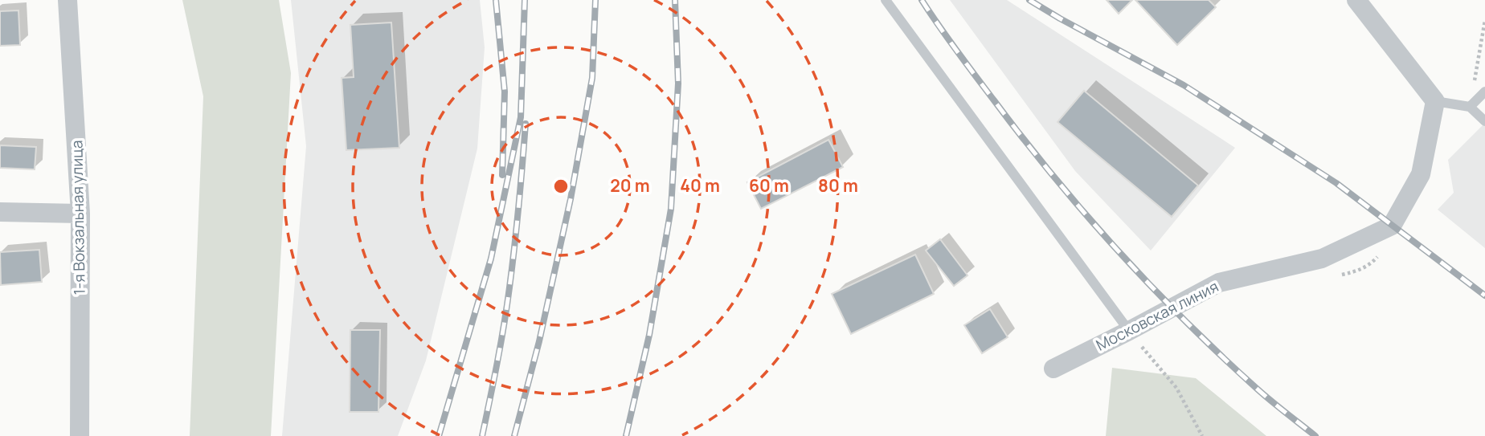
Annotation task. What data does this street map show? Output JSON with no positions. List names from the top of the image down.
{
  "streets": {
    "street": ["1-я Вокзальная улица", "Московская линия"]
  },
  "rings": [
    "20 m",
    "40 m",
    "60 m",
    "80 m"
  ]
}
